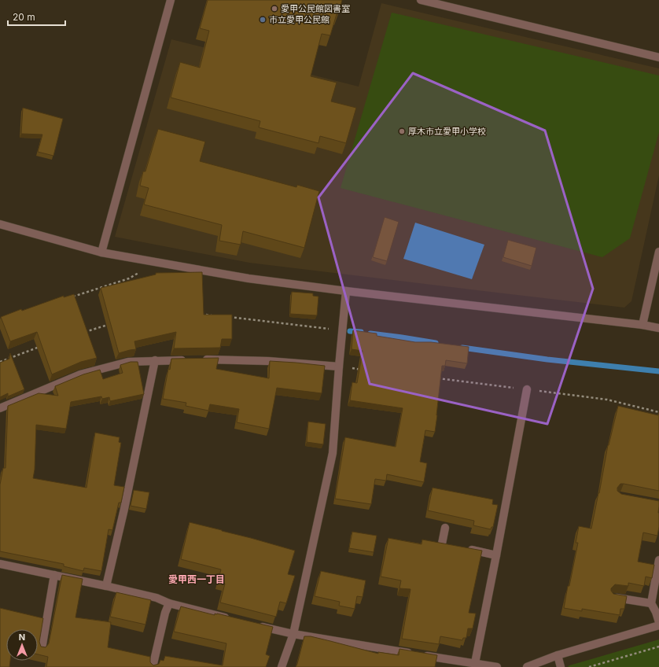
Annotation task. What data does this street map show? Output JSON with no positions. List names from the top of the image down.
{
  "districts": ["愛甲西一丁目"],
  "places": ["愛甲公民館図書室", "市立愛甲公民館", "厚木市立愛甲小学校"],
  "scale_bar": "20 m",
  "north": "top"
}
